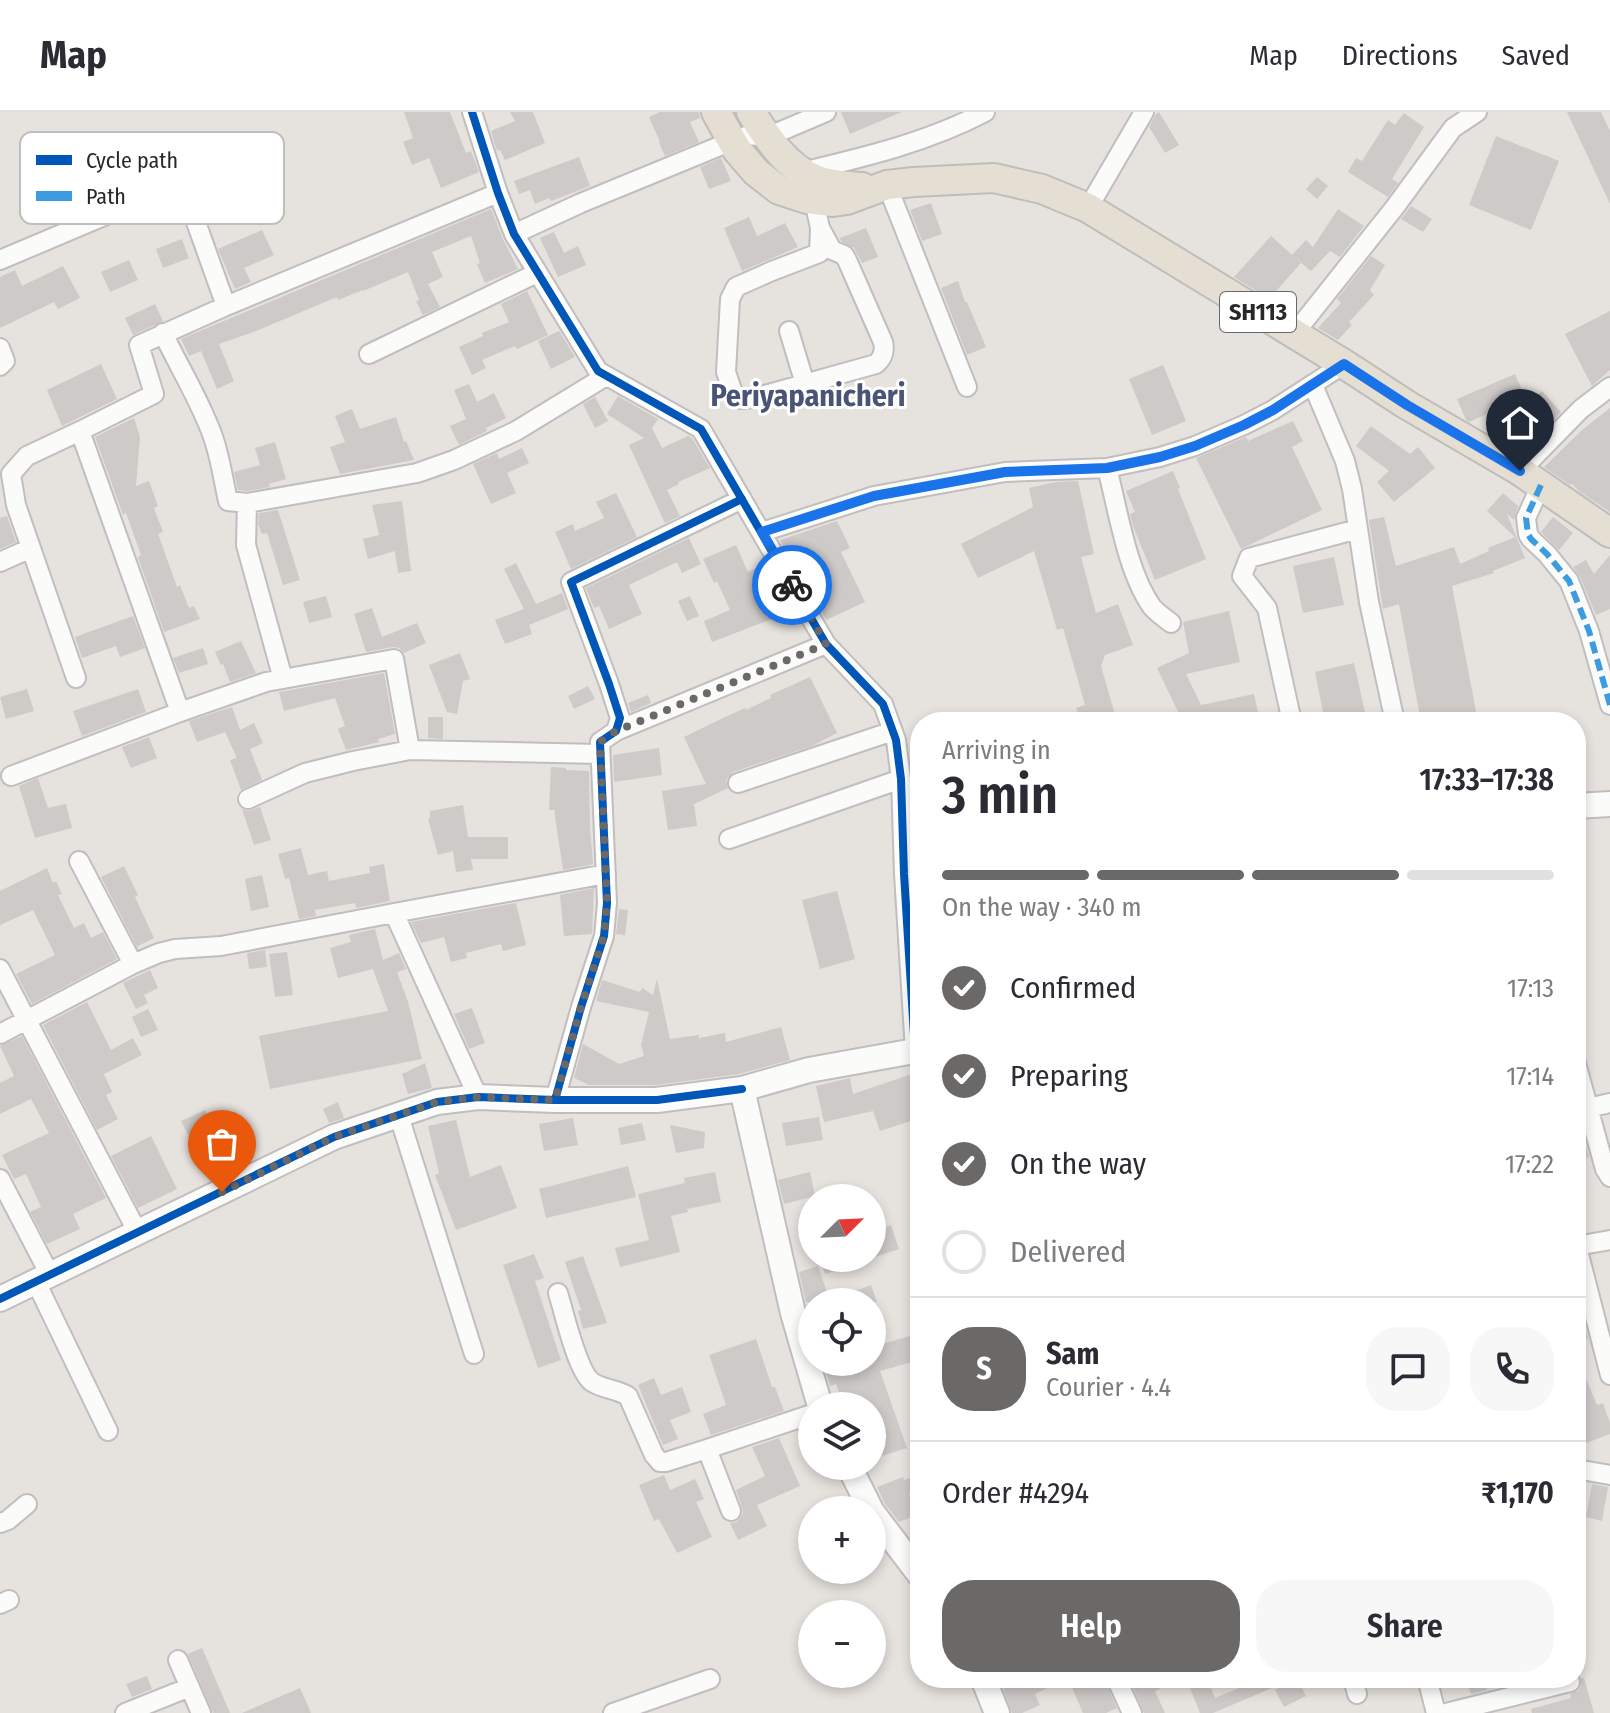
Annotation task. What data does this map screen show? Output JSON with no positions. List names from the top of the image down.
{
  "streets": {
    "main road": ["SH113"]
  },
  "districts": ["Periyapanicheri"],
  "legend": ["Cycle path", "Path"],
  "north": "top right",
  "page": {
    "header": "Map",
    "nav": ["Map", "Directions", "Saved"],
    "heading": ["3 min", "Arriving in", "17:33–17:38"],
    "panel": [
      "Sam",
      "Courier · 4.4",
      "Order #4294",
      "₹1,170"
    ],
    "bar": "On the way · 340 m",
    "list": [
      ["Confirmed", "17:13"],
      ["Preparing", "17:14"],
      ["On the way", "17:22"],
      "Delivered"
    ],
    "map_buttons": ["+", "−"],
    "round": "S",
    "buttons": ["Help", "Share"]
  }
}
